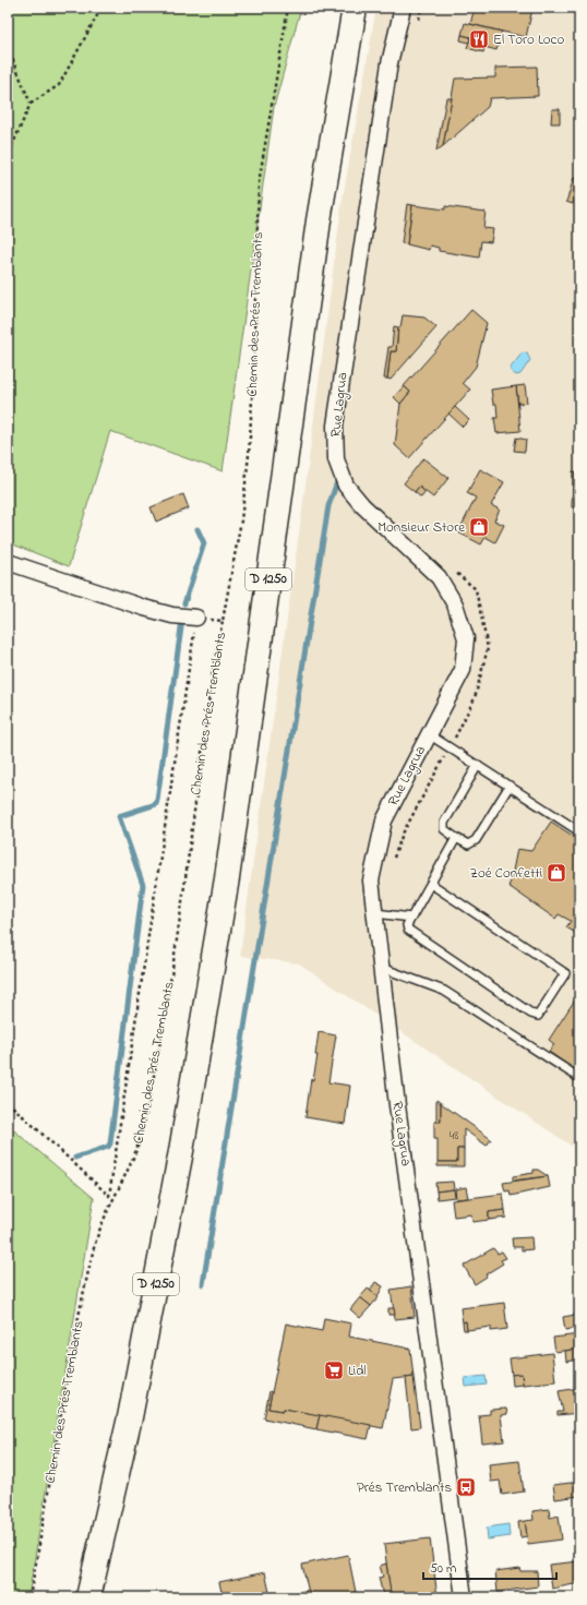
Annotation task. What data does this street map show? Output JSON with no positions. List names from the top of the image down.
{
  "streets": {
    "main road": ["D 1250"],
    "street": ["Rue Lagrua"],
    "path": ["Chemin des Prés Tremblants"]
  },
  "places": {
    "restaurant": ["El Toro Loco"],
    "shop": ["Monsieur Store", "Zoé Confetti"],
    "supermarket": ["Lidl"],
    "bus stop": ["Prés Tremblants"]
  },
  "house_numbers": ["48"],
  "scale_bar": "50 m"
}
